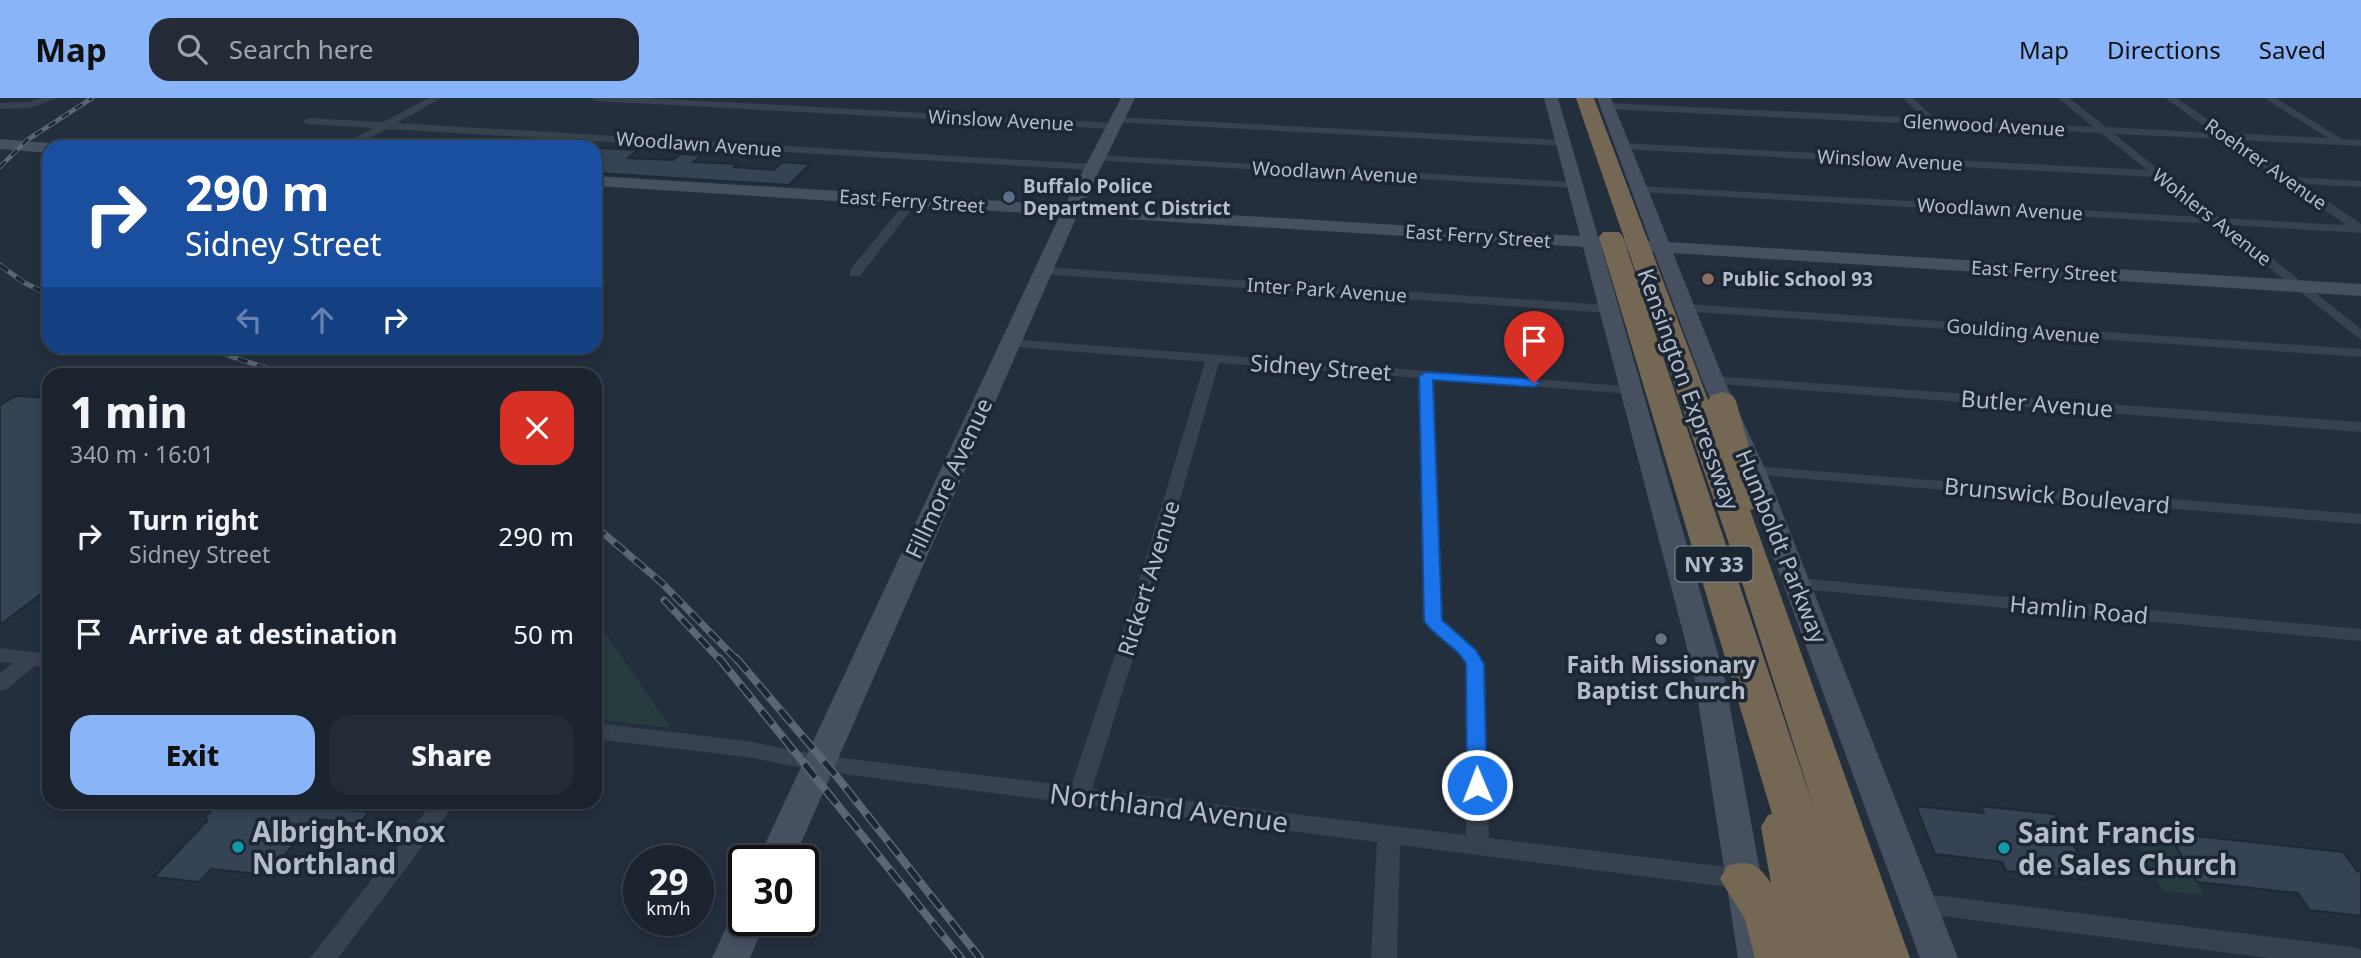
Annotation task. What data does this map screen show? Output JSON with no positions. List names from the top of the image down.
{
  "streets": {
    "highway": ["Kensington Expressway", "NY 33"],
    "street": [
      "Winslow Avenue",
      "Glenwood Avenue",
      "Woodlawn Avenue",
      "Roehrer Avenue",
      "East Ferry Street",
      "Wohlers Avenue",
      "Inter Park Avenue",
      "Goulding Avenue",
      "Sidney Street",
      "Butler Avenue",
      "Fillmore Avenue",
      "Brunswick Boulevard",
      "Humboldt Parkway",
      "Rickert Avenue",
      "Hamlin Road",
      "Northland Avenue"
    ]
  },
  "crossings": [
    ["Winslow Avenue", "Wohlers Avenue"],
    ["Winslow Avenue", "Fillmore Avenue"],
    ["Winslow Avenue", "Humboldt Parkway"],
    ["Glenwood Avenue", "Roehrer Avenue"],
    ["Glenwood Avenue", "Wohlers Avenue"],
    ["Glenwood Avenue", "Kensington Expressway"],
    ["Glenwood Avenue", "Humboldt Parkway"],
    ["Woodlawn Avenue", "Roehrer Avenue"],
    ["Woodlawn Avenue", "Wohlers Avenue"],
    ["Woodlawn Avenue", "Fillmore Avenue"],
    ["Woodlawn Avenue", "Humboldt Parkway"],
    ["East Ferry Street", "Wohlers Avenue"],
    ["East Ferry Street", "Fillmore Avenue"],
    ["East Ferry Street", "Humboldt Parkway"],
    ["Inter Park Avenue", "Fillmore Avenue"],
    ["Goulding Avenue", "Humboldt Parkway"],
    ["Sidney Street", "Fillmore Avenue"],
    ["Sidney Street", "Rickert Avenue"],
    ["Kensington Expressway", "Humboldt Parkway"],
    ["Butler Avenue", "Humboldt Parkway"],
    ["Fillmore Avenue", "Northland Avenue"],
    ["Brunswick Boulevard", "Humboldt Parkway"],
    ["Humboldt Parkway", "Hamlin Road"],
    ["Rickert Avenue", "Northland Avenue"]
  ],
  "places": [
    "Buffalo Police Department C District",
    "Public School 93",
    "Faith Missionary Baptist Church",
    "Albright-Knox Northland",
    "Saint Francis de Sales Church"
  ],
  "page": {
    "header": "Map",
    "search": "Search here",
    "nav": ["Map", "Directions", "Saved"],
    "turn": ["290 m", "Sidney Street"],
    "heading": ["1 min", "340 m · 16:01"],
    "list": [
      {
        "name": "Turn right",
        "note": "Sidney Street",
        "value": "290 m"
      },
      {
        "name": "Arrive at destination",
        "value": "50 m"
      }
    ],
    "buttons": ["Exit", "Share"],
    "speed": "29 km/h",
    "limit": "30"
  }
}
